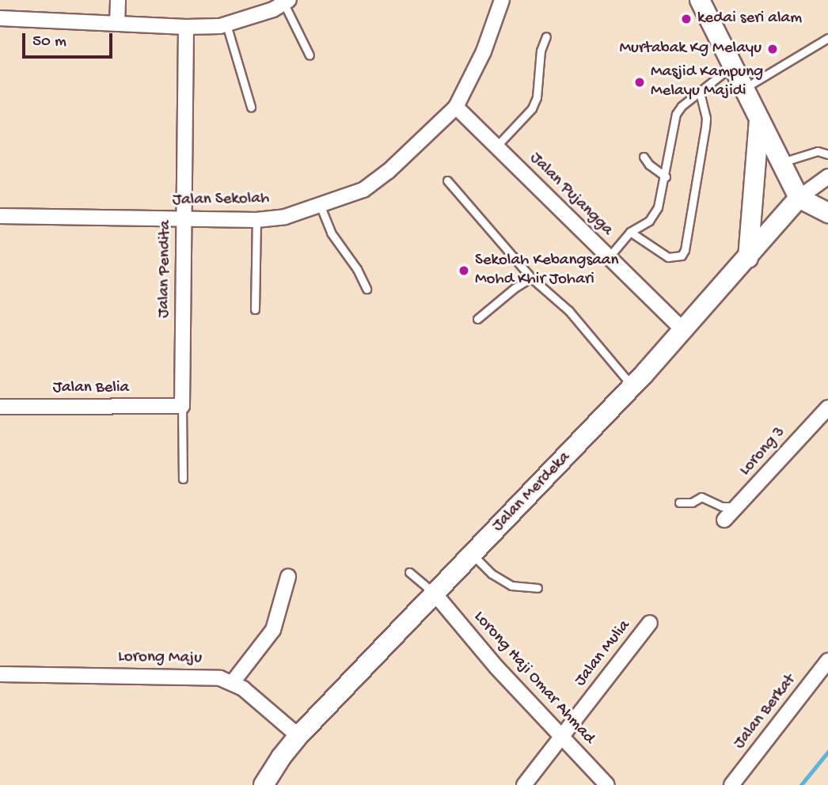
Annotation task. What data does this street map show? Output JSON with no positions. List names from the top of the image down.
{
  "streets": {
    "street": [
      "Jalan Pujangga",
      "Jalan Sekolah",
      "Jalan Pendita",
      "Jalan Belia",
      "Lorong 3",
      "Jalan Merdeka",
      "Jalan Mulia",
      "Lorong Maju",
      "Lorong Haji Omar Ahmad",
      "Jalan Berkat"
    ]
  },
  "crossings": [
    ["Jalan Pujangga", "Jalan Sekolah"],
    ["Jalan Pujangga", "Jalan Merdeka"],
    ["Jalan Sekolah", "Jalan Pendita"],
    ["Jalan Pendita", "Jalan Belia"],
    ["Jalan Merdeka", "Lorong Maju"],
    ["Jalan Merdeka", "Lorong Haji Omar Ahmad"],
    ["Jalan Mulia", "Lorong Haji Omar Ahmad"]
  ],
  "places": [
    "kedai seri alam",
    "Murtabak Kg Melayu",
    "Masjid Kampung Melayu Majidi",
    "Sekolah Kebangsaan Mohd Khir Johari"
  ],
  "scale_bar": "50 m"
}
